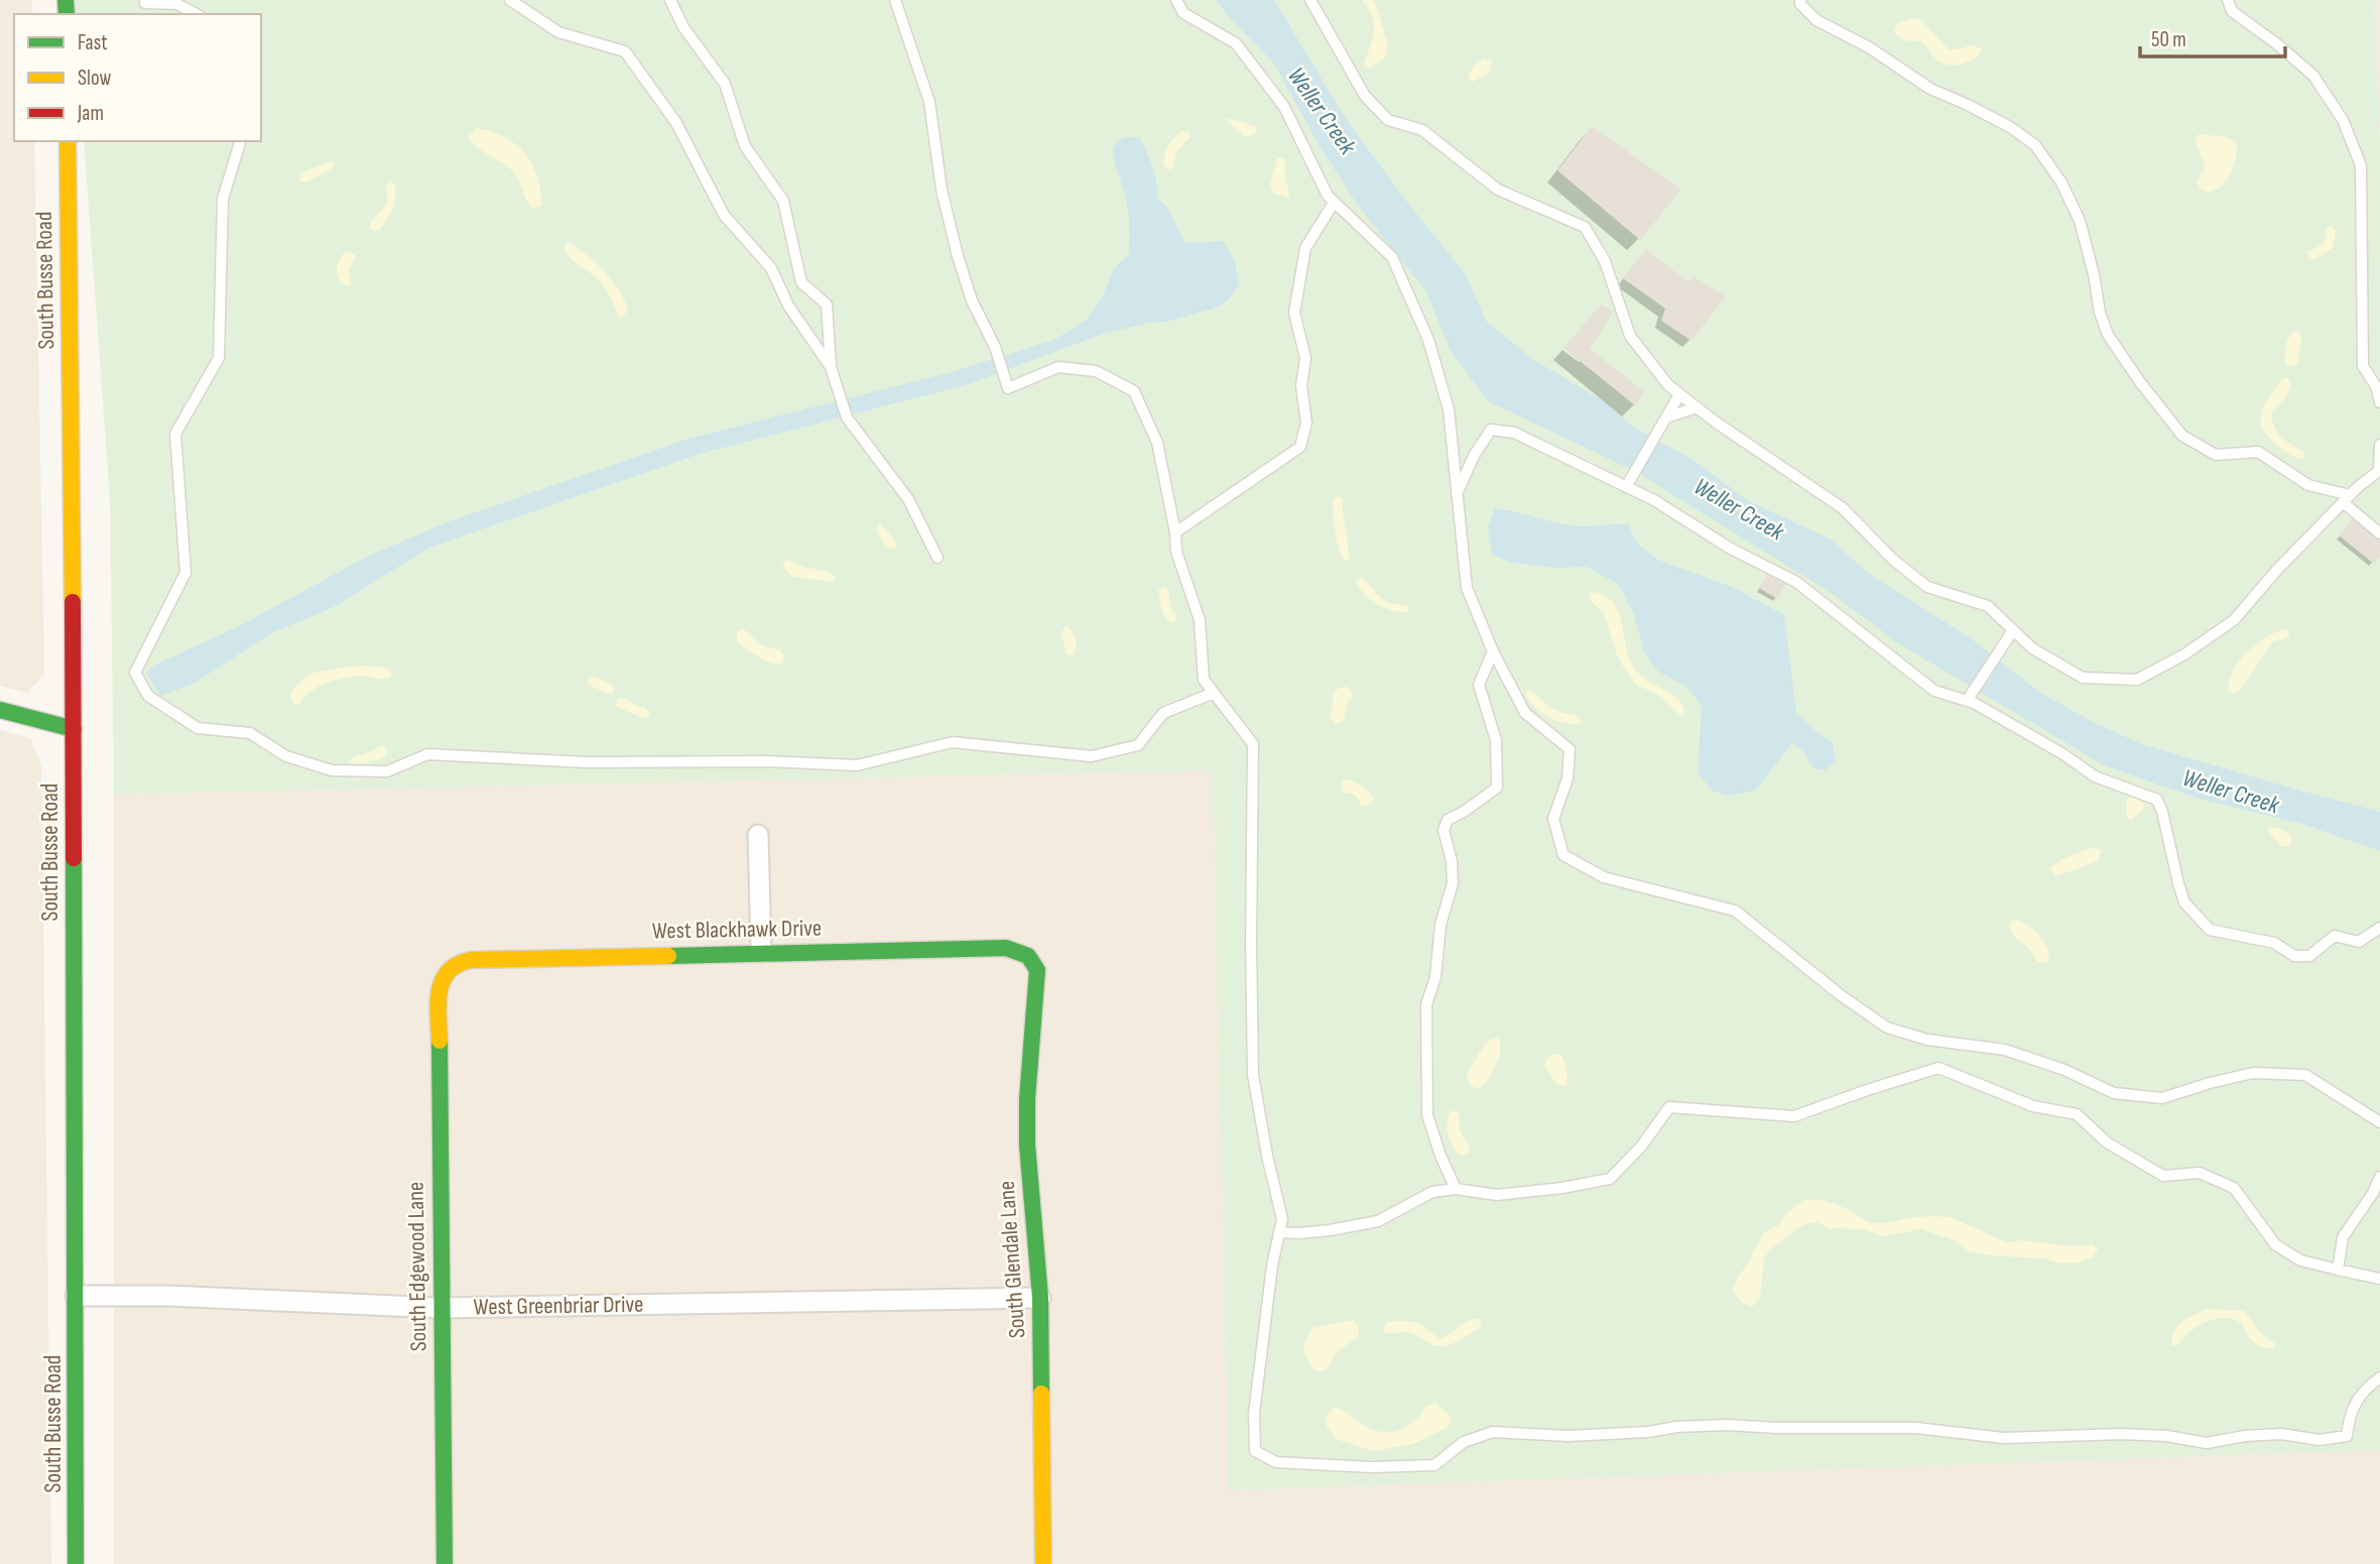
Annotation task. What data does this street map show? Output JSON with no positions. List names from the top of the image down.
{
  "streets": {
    "street": [
      "South Busse Road",
      "West Blackhawk Drive",
      "South Glendale Lane",
      "South Edgewood Lane",
      "West Greenbriar Drive"
    ]
  },
  "crossings": [
    ["South Busse Road", "West Greenbriar Drive"],
    ["West Blackhawk Drive", "South Glendale Lane"],
    ["West Blackhawk Drive", "South Edgewood Lane"],
    ["South Glendale Lane", "West Greenbriar Drive"],
    ["South Edgewood Lane", "West Greenbriar Drive"]
  ],
  "water": ["Weller Creek"],
  "legend": ["Fast", "Slow", "Jam"],
  "scale_bar": "50 m"
}
